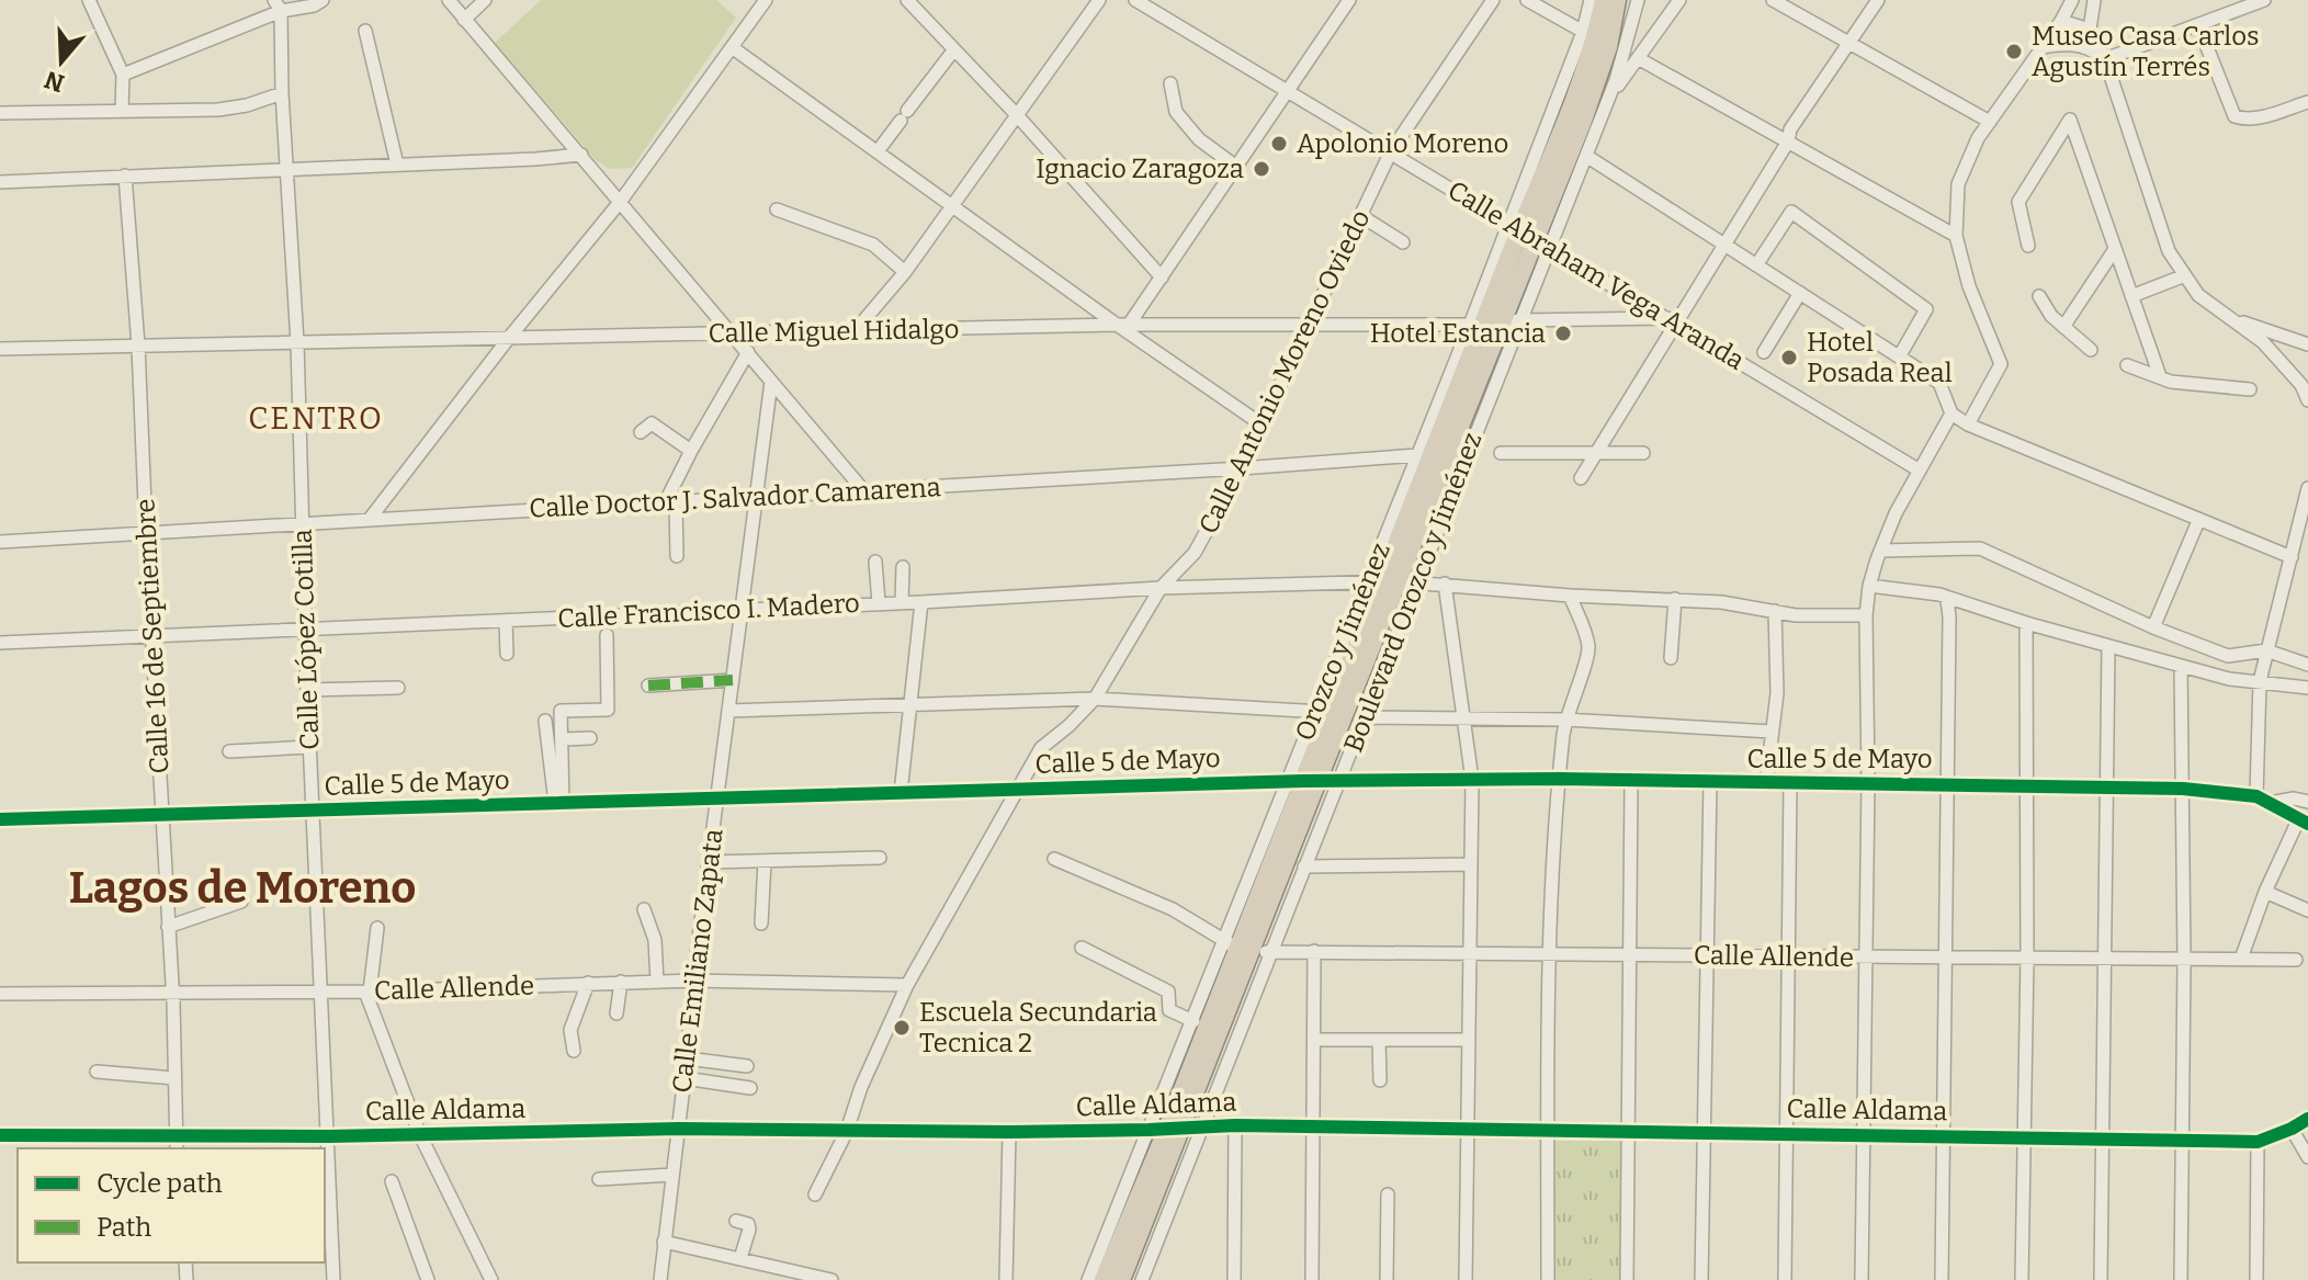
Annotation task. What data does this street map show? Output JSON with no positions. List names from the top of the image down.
{
  "streets": {
    "highway": ["Orozco y Jiménez"],
    "street": [
      "Calle Abraham Vega Aranda",
      "Calle Miguel Hidalgo",
      "Calle Antonio Moreno Oviedo",
      "Calle Doctor J. Salvador Camarena",
      "Boulevard Orozco y Jiménez",
      "Calle Francisco I. Madero",
      "Calle 16 de Septiembre",
      "Calle López Cotilla",
      "Calle 5 de Mayo",
      "Calle Allende",
      "Calle Emiliano Zapata",
      "Calle Aldama"
    ]
  },
  "crossings": [
    ["Calle Abraham Vega Aranda", "Calle Miguel Hidalgo"],
    ["Calle Abraham Vega Aranda", "Calle Antonio Moreno Oviedo"],
    ["Calle Abraham Vega Aranda", "Orozco y Jiménez"],
    ["Calle Miguel Hidalgo", "Calle Antonio Moreno Oviedo"],
    ["Calle Miguel Hidalgo", "Boulevard Orozco y Jiménez"],
    ["Calle Miguel Hidalgo", "Calle 16 de Septiembre"],
    ["Calle Miguel Hidalgo", "Calle López Cotilla"],
    ["Calle Miguel Hidalgo", "Orozco y Jiménez"],
    ["Calle Antonio Moreno Oviedo", "Calle Doctor J. Salvador Camarena"],
    ["Calle Antonio Moreno Oviedo", "Calle Francisco I. Madero"],
    ["Calle Antonio Moreno Oviedo", "Calle 5 de Mayo"],
    ["Calle Antonio Moreno Oviedo", "Calle Allende"],
    ["Calle Antonio Moreno Oviedo", "Calle Aldama"],
    ["Calle Doctor J. Salvador Camarena", "Boulevard Orozco y Jiménez"],
    ["Calle Doctor J. Salvador Camarena", "Calle 16 de Septiembre"],
    ["Calle Doctor J. Salvador Camarena", "Calle López Cotilla"],
    ["Calle Doctor J. Salvador Camarena", "Orozco y Jiménez"],
    ["Calle Doctor J. Salvador Camarena", "Calle Emiliano Zapata"],
    ["Boulevard Orozco y Jiménez", "Calle Francisco I. Madero"],
    ["Boulevard Orozco y Jiménez", "Orozco y Jiménez"],
    ["Boulevard Orozco y Jiménez", "Calle 5 de Mayo"],
    ["Boulevard Orozco y Jiménez", "Calle Allende"],
    ["Boulevard Orozco y Jiménez", "Calle Aldama"],
    ["Calle Francisco I. Madero", "Calle 16 de Septiembre"],
    ["Calle Francisco I. Madero", "Calle López Cotilla"],
    ["Calle Francisco I. Madero", "Orozco y Jiménez"],
    ["Calle Francisco I. Madero", "Calle Emiliano Zapata"],
    ["Calle 16 de Septiembre", "Calle 5 de Mayo"],
    ["Calle 16 de Septiembre", "Calle Allende"],
    ["Calle 16 de Septiembre", "Calle Aldama"],
    ["Calle López Cotilla", "Calle 5 de Mayo"],
    ["Calle López Cotilla", "Calle Allende"],
    ["Calle López Cotilla", "Calle Aldama"],
    ["Orozco y Jiménez", "Calle 5 de Mayo"],
    ["Orozco y Jiménez", "Calle Allende"],
    ["Orozco y Jiménez", "Calle Aldama"],
    ["Calle 5 de Mayo", "Calle Emiliano Zapata"],
    ["Calle Allende", "Calle Emiliano Zapata"],
    ["Calle Emiliano Zapata", "Calle Aldama"]
  ],
  "districts": ["CENTRO", "Lagos de Moreno"],
  "places": [
    "Museo Casa Carlos Agustín Terrés",
    "Apolonio Moreno",
    "Ignacio Zaragoza",
    "Hotel Estancia",
    "Hotel Posada Real",
    "Escuela Secundaria Tecnica 2"
  ],
  "legend": ["Cycle path", "Path"],
  "north": "bottom"
}
